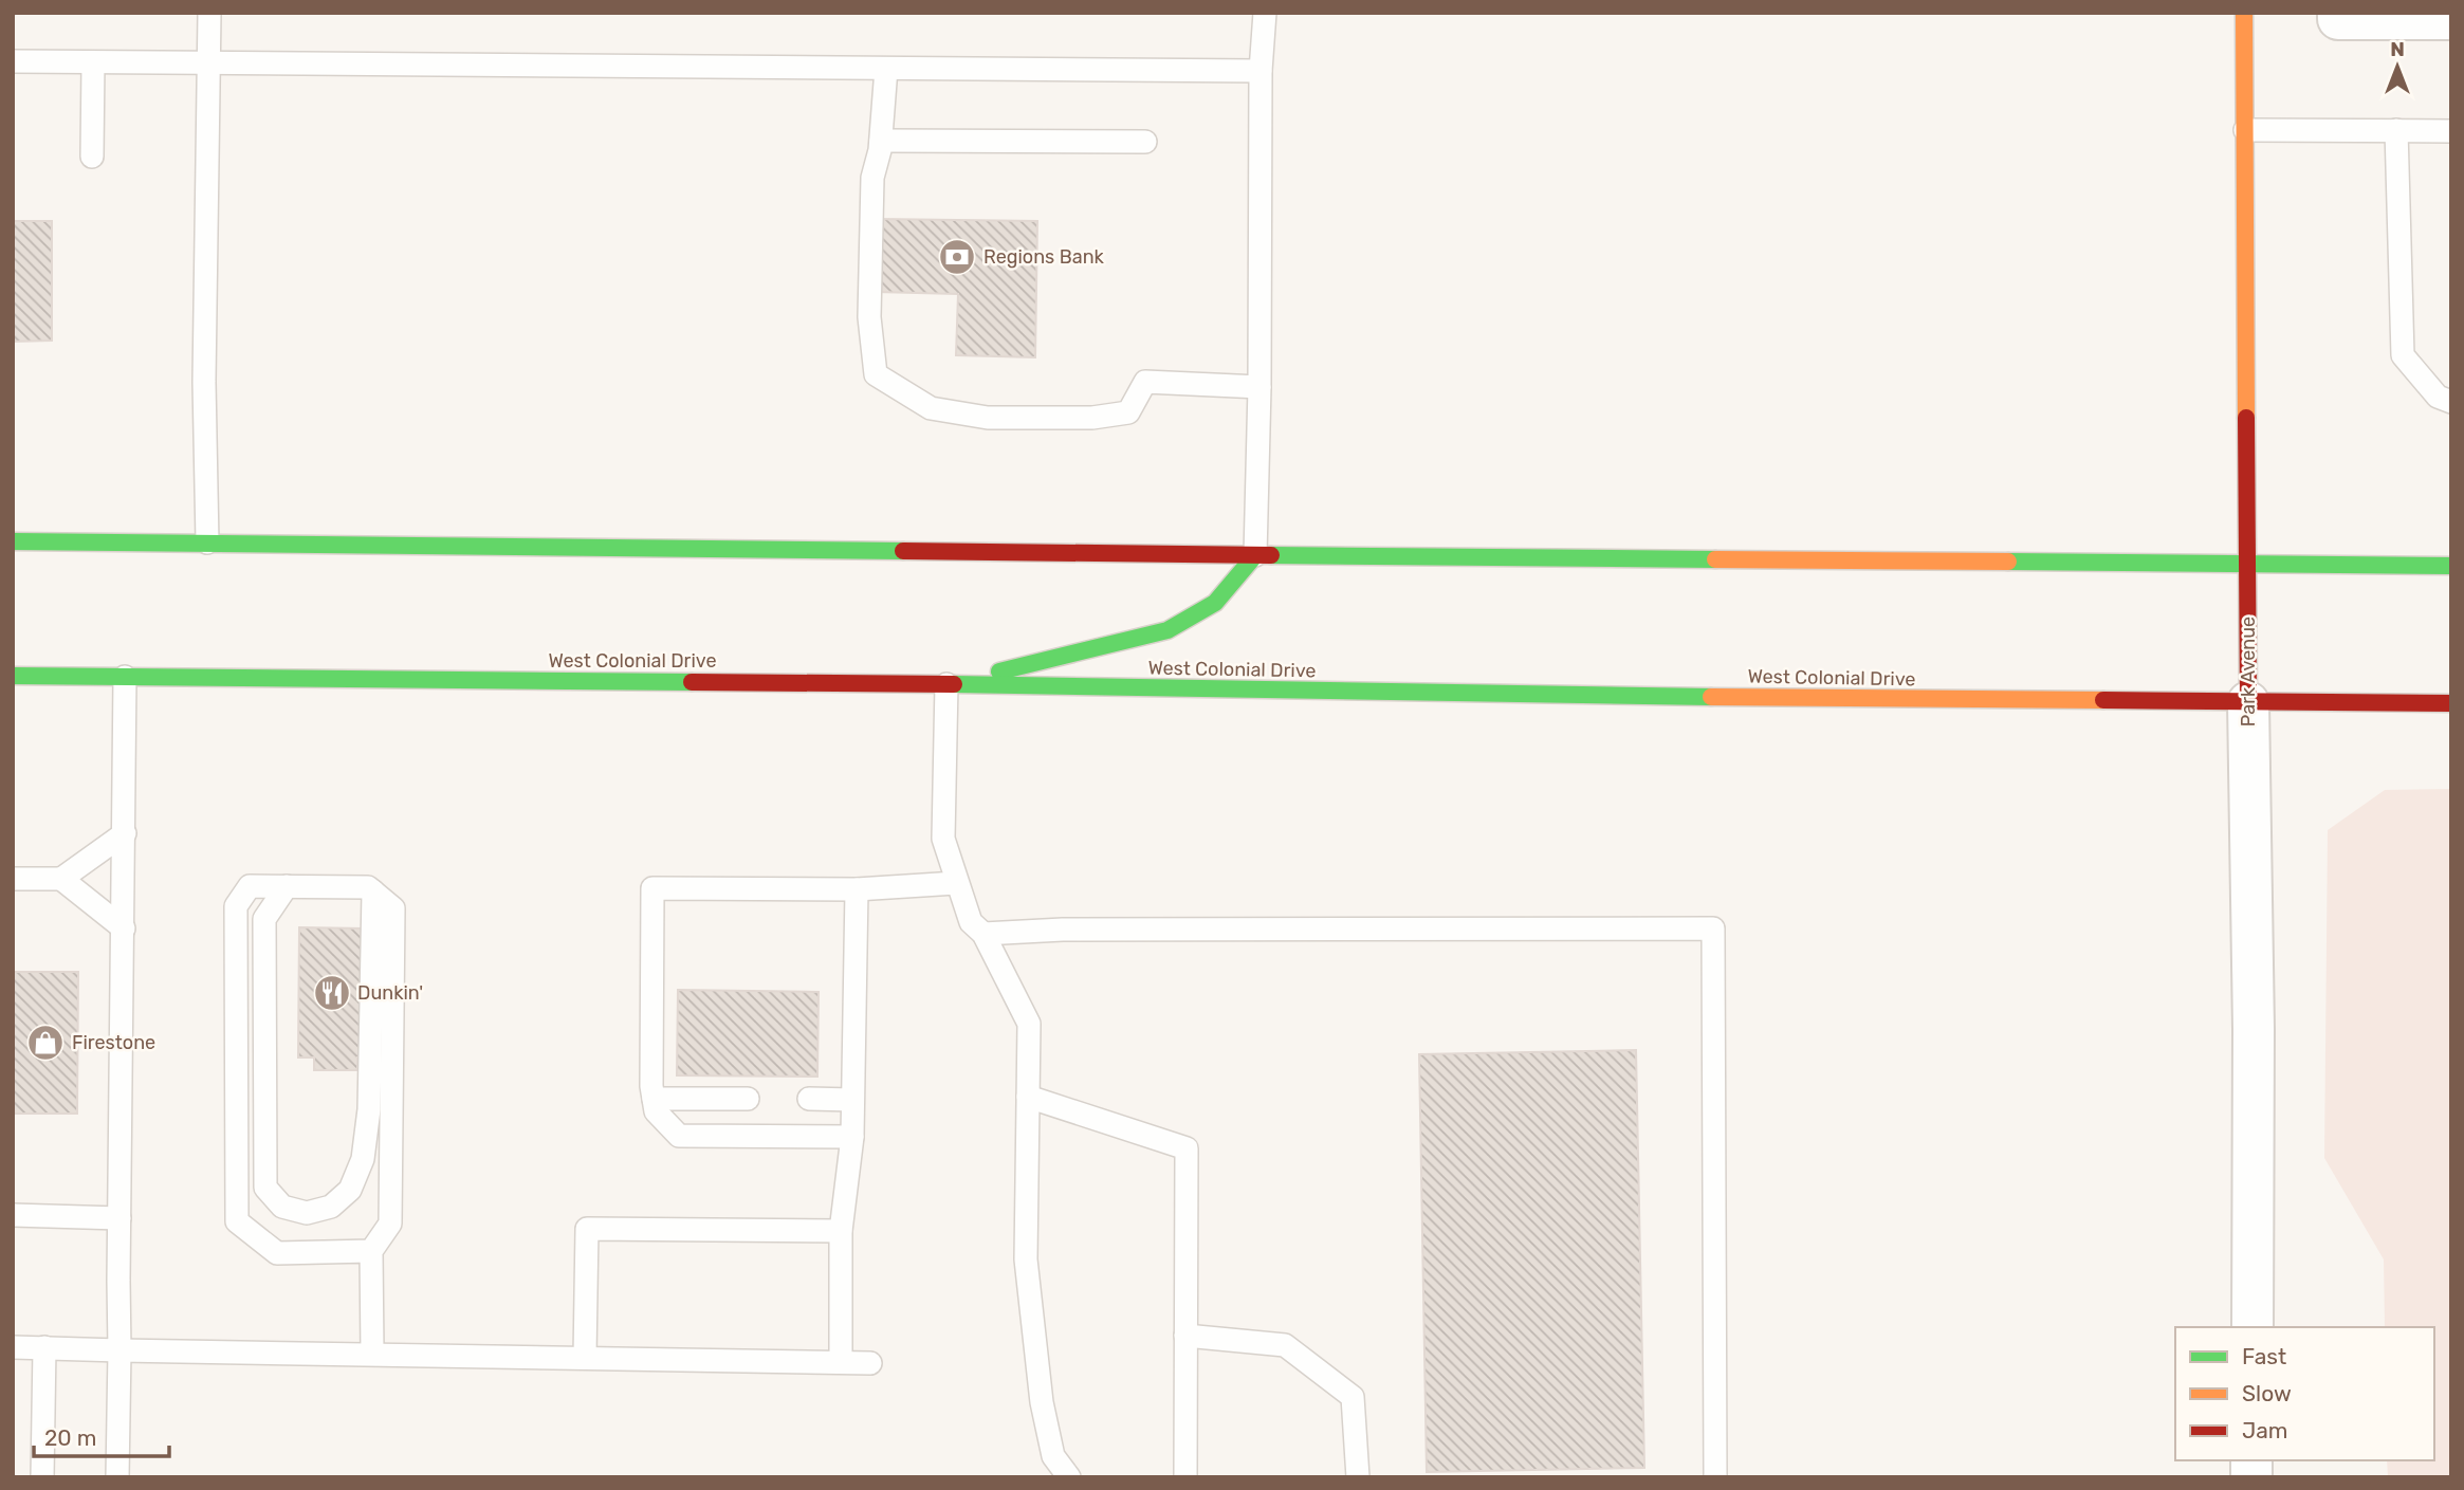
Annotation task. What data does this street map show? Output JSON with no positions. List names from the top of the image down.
{
  "streets": {
    "main road": ["West Colonial Drive", "Park Avenue"]
  },
  "crossings": [
    ["West Colonial Drive", "Park Avenue"]
  ],
  "places": {
    "bank": ["Regions Bank"],
    "restaurant": ["Dunkin'"],
    "shop": ["Firestone"]
  },
  "legend": ["Fast", "Slow", "Jam"],
  "scale_bar": "20 m",
  "north": "top"
}
